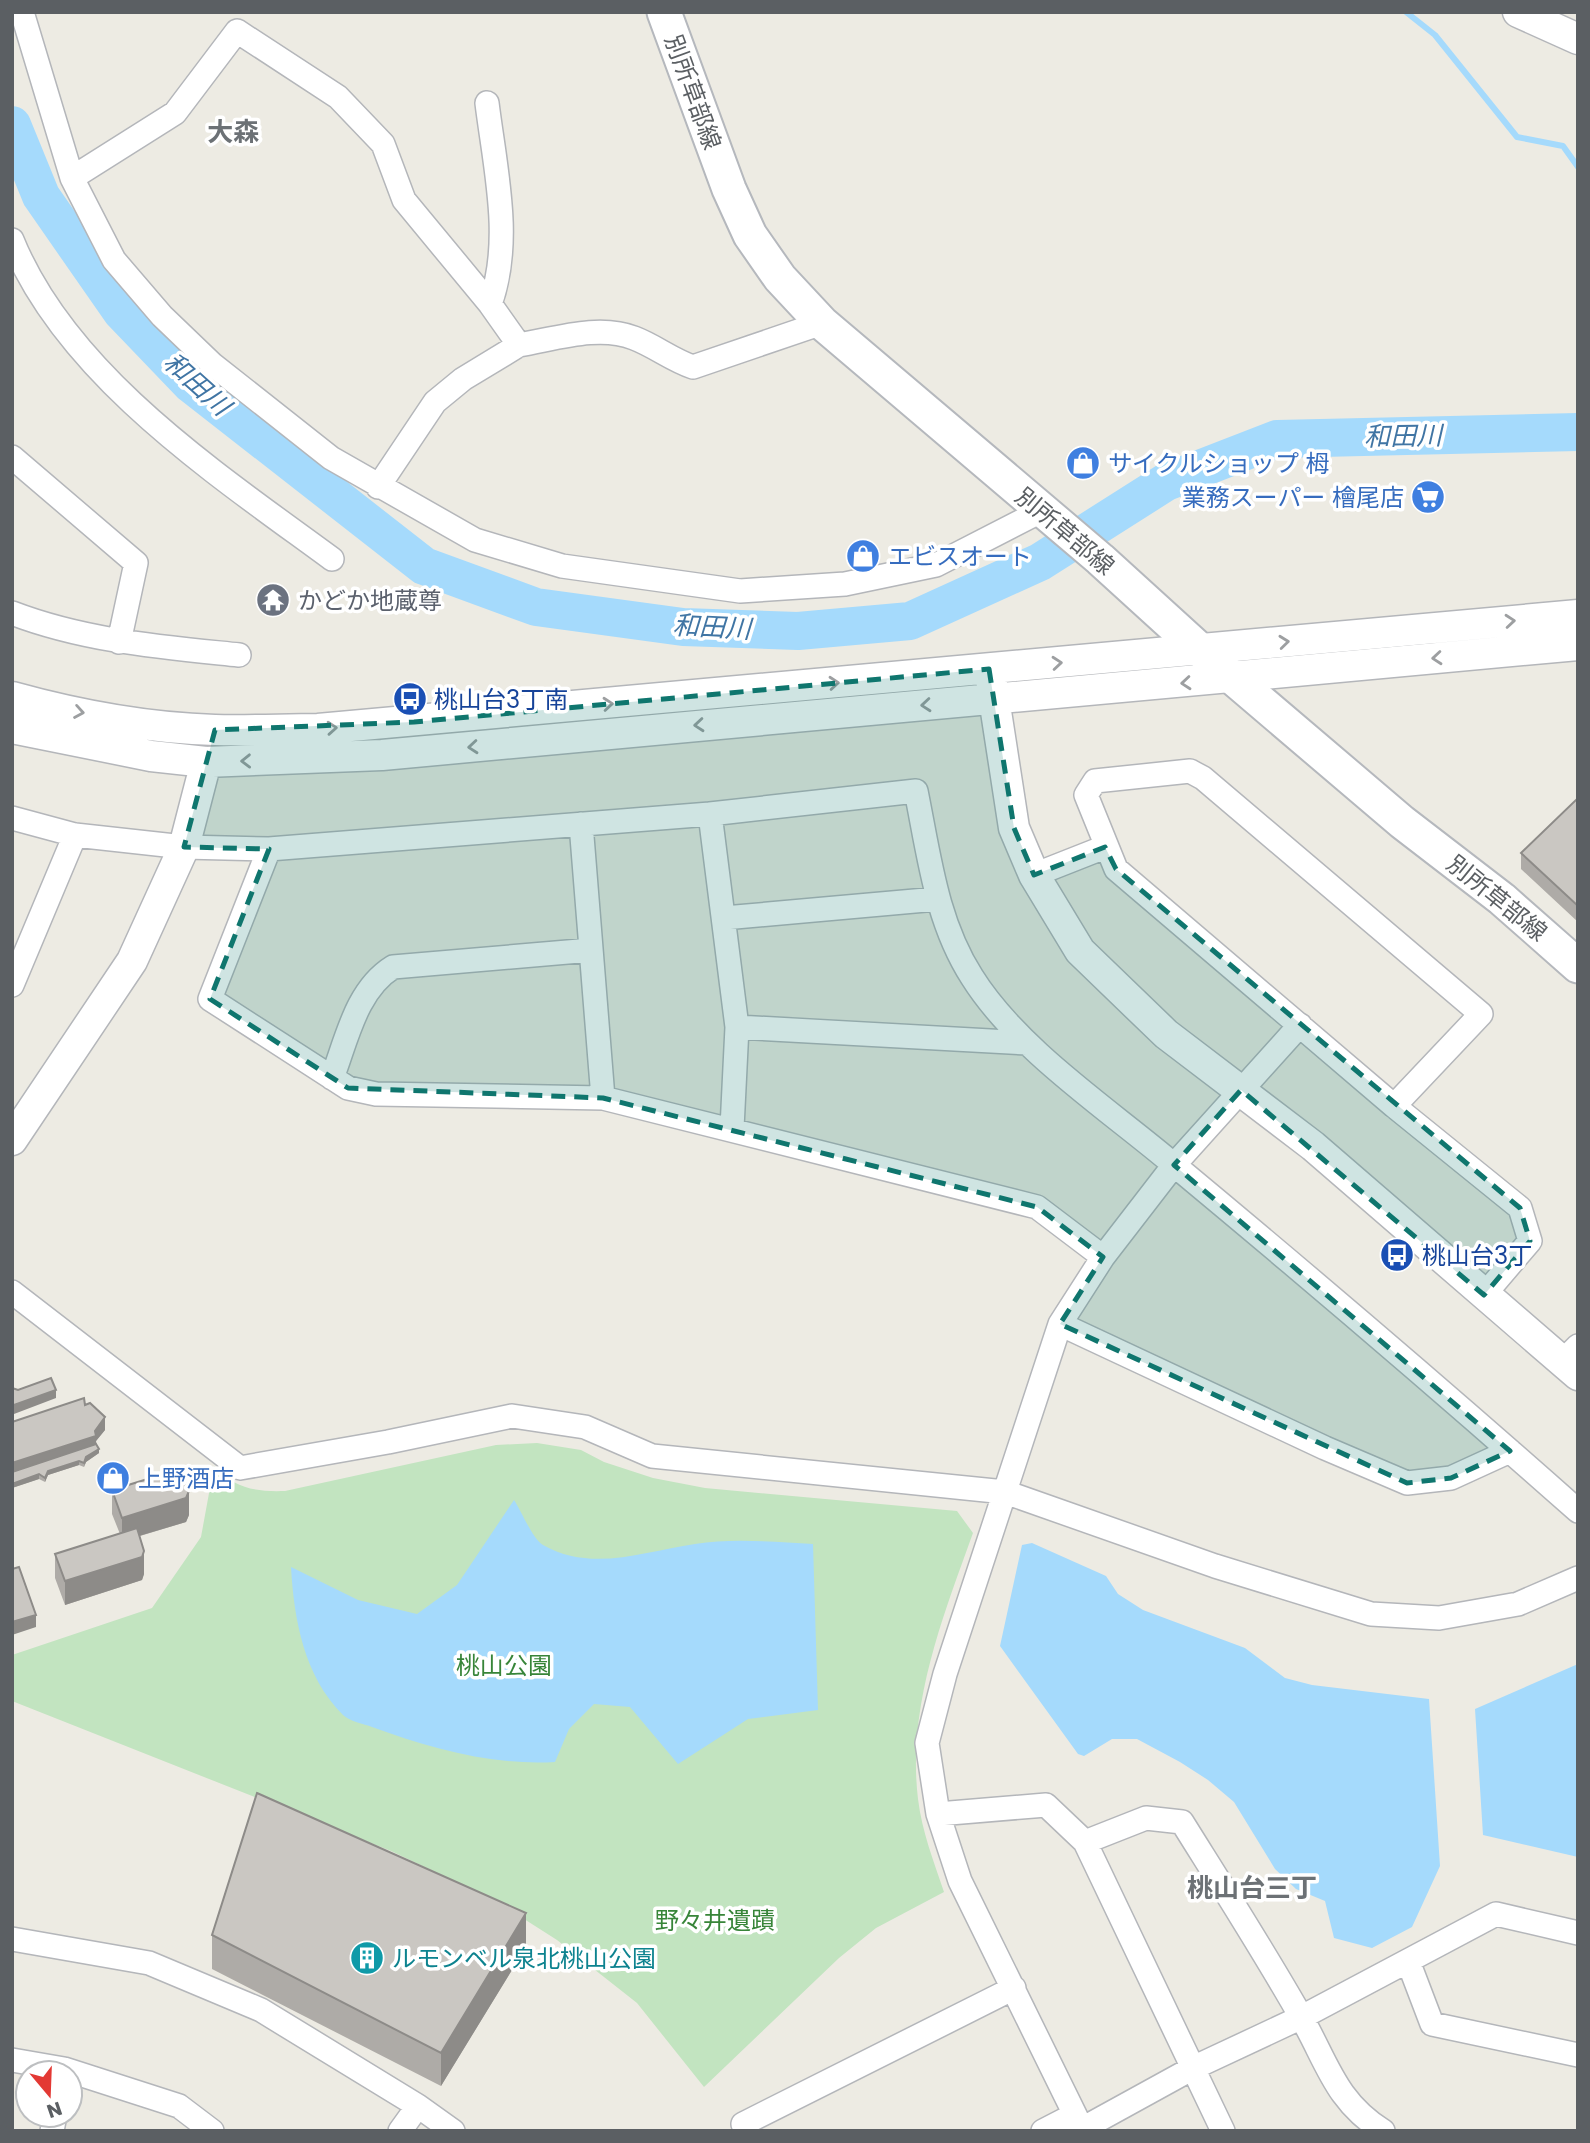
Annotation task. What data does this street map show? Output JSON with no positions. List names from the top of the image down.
{
  "streets": {
    "main road": ["別所草部線"]
  },
  "districts": ["大森", "桃山台三丁"],
  "water": ["和田川"],
  "parks": ["桃山公園", "野々井遺蹟"],
  "places": {
    "shop": ["サイクルショップ 栂", "エビスオート", "上野酒店"],
    "supermarket": ["業務スーパー 檜尾店"],
    "temple": ["かどか地蔵尊"],
    "bus stop": ["桃山台3丁南", "桃山台3丁"],
    "building": ["ルモンベル泉北桃山公園"]
  },
  "north": "bottom"
}
